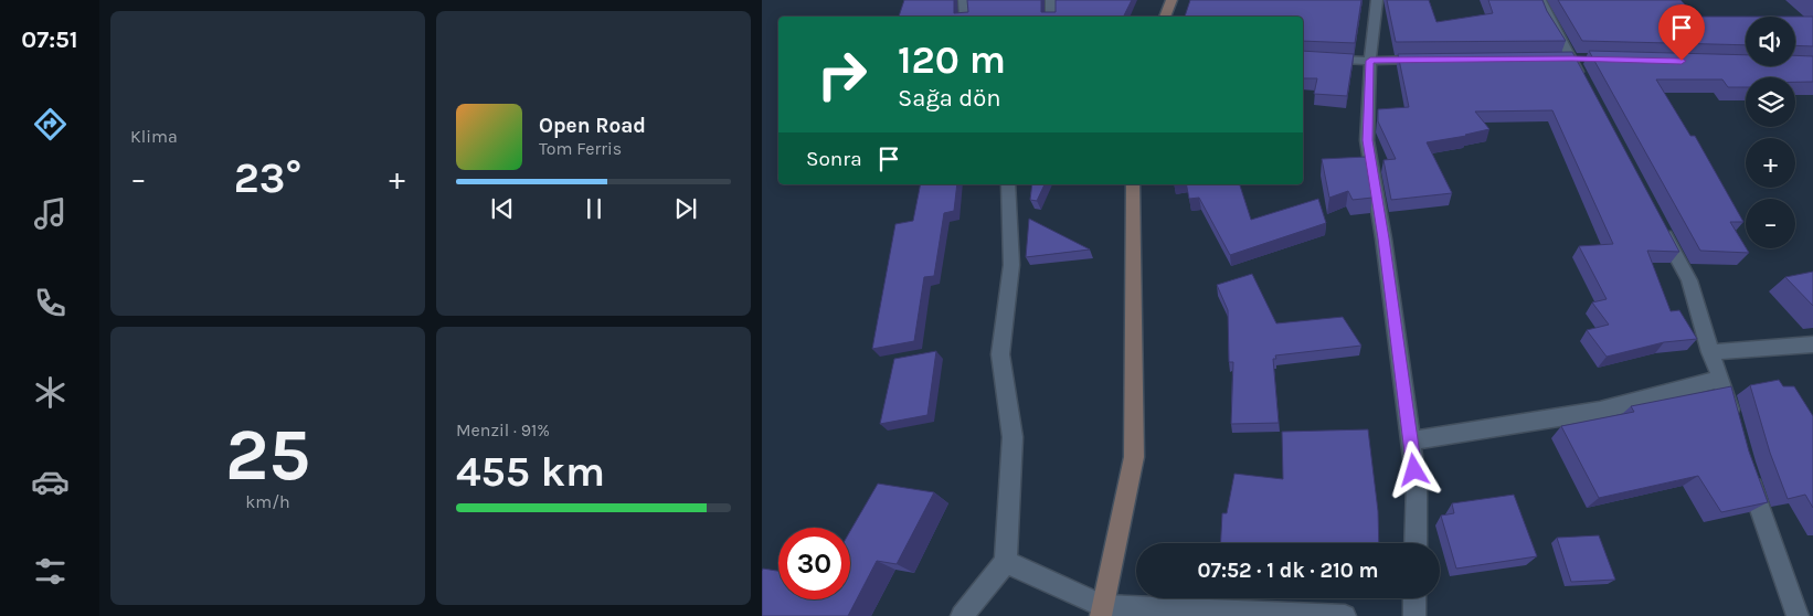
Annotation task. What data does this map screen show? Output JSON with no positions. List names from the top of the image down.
{
  "page": {
    "tabs": "07:51",
    "tile": [
      "Klima",
      ["25", "km/h"],
      ["Menzil · 91%", "455 km"]
    ],
    "map_buttons": ["+", "−"],
    "turn": ["120 m", "Sağa dön"],
    "song": ["Open Road", "Tom Ferris"],
    "then": "Sonra",
    "heat": ["−", "23°", "+"],
    "limit": "30",
    "trip": "07:52 · 1 dk · 210 m"
  }
}
